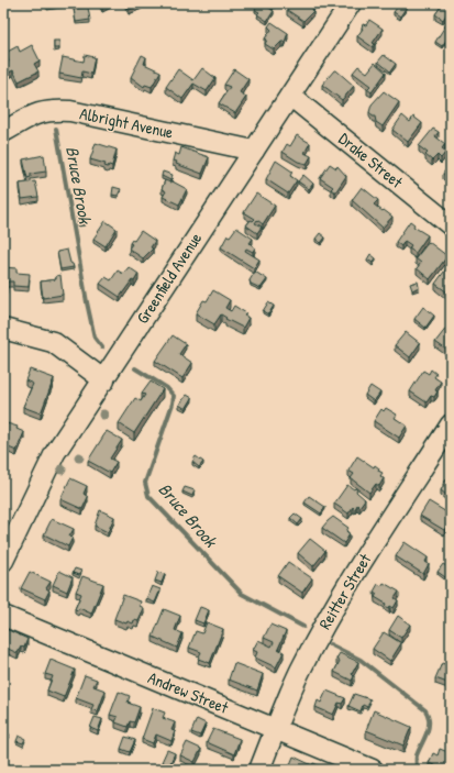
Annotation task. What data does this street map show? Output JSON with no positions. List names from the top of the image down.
{
  "streets": {
    "street": [
      "Albright Avenue",
      "Drake Street",
      "Greenfield Avenue",
      "Reitter Street",
      "Andrew Street"
    ]
  },
  "crossings": [
    ["Albright Avenue", "Greenfield Avenue"],
    ["Drake Street", "Greenfield Avenue"],
    ["Reitter Street", "Andrew Street"]
  ],
  "water": ["Bruce Brook"]
}
